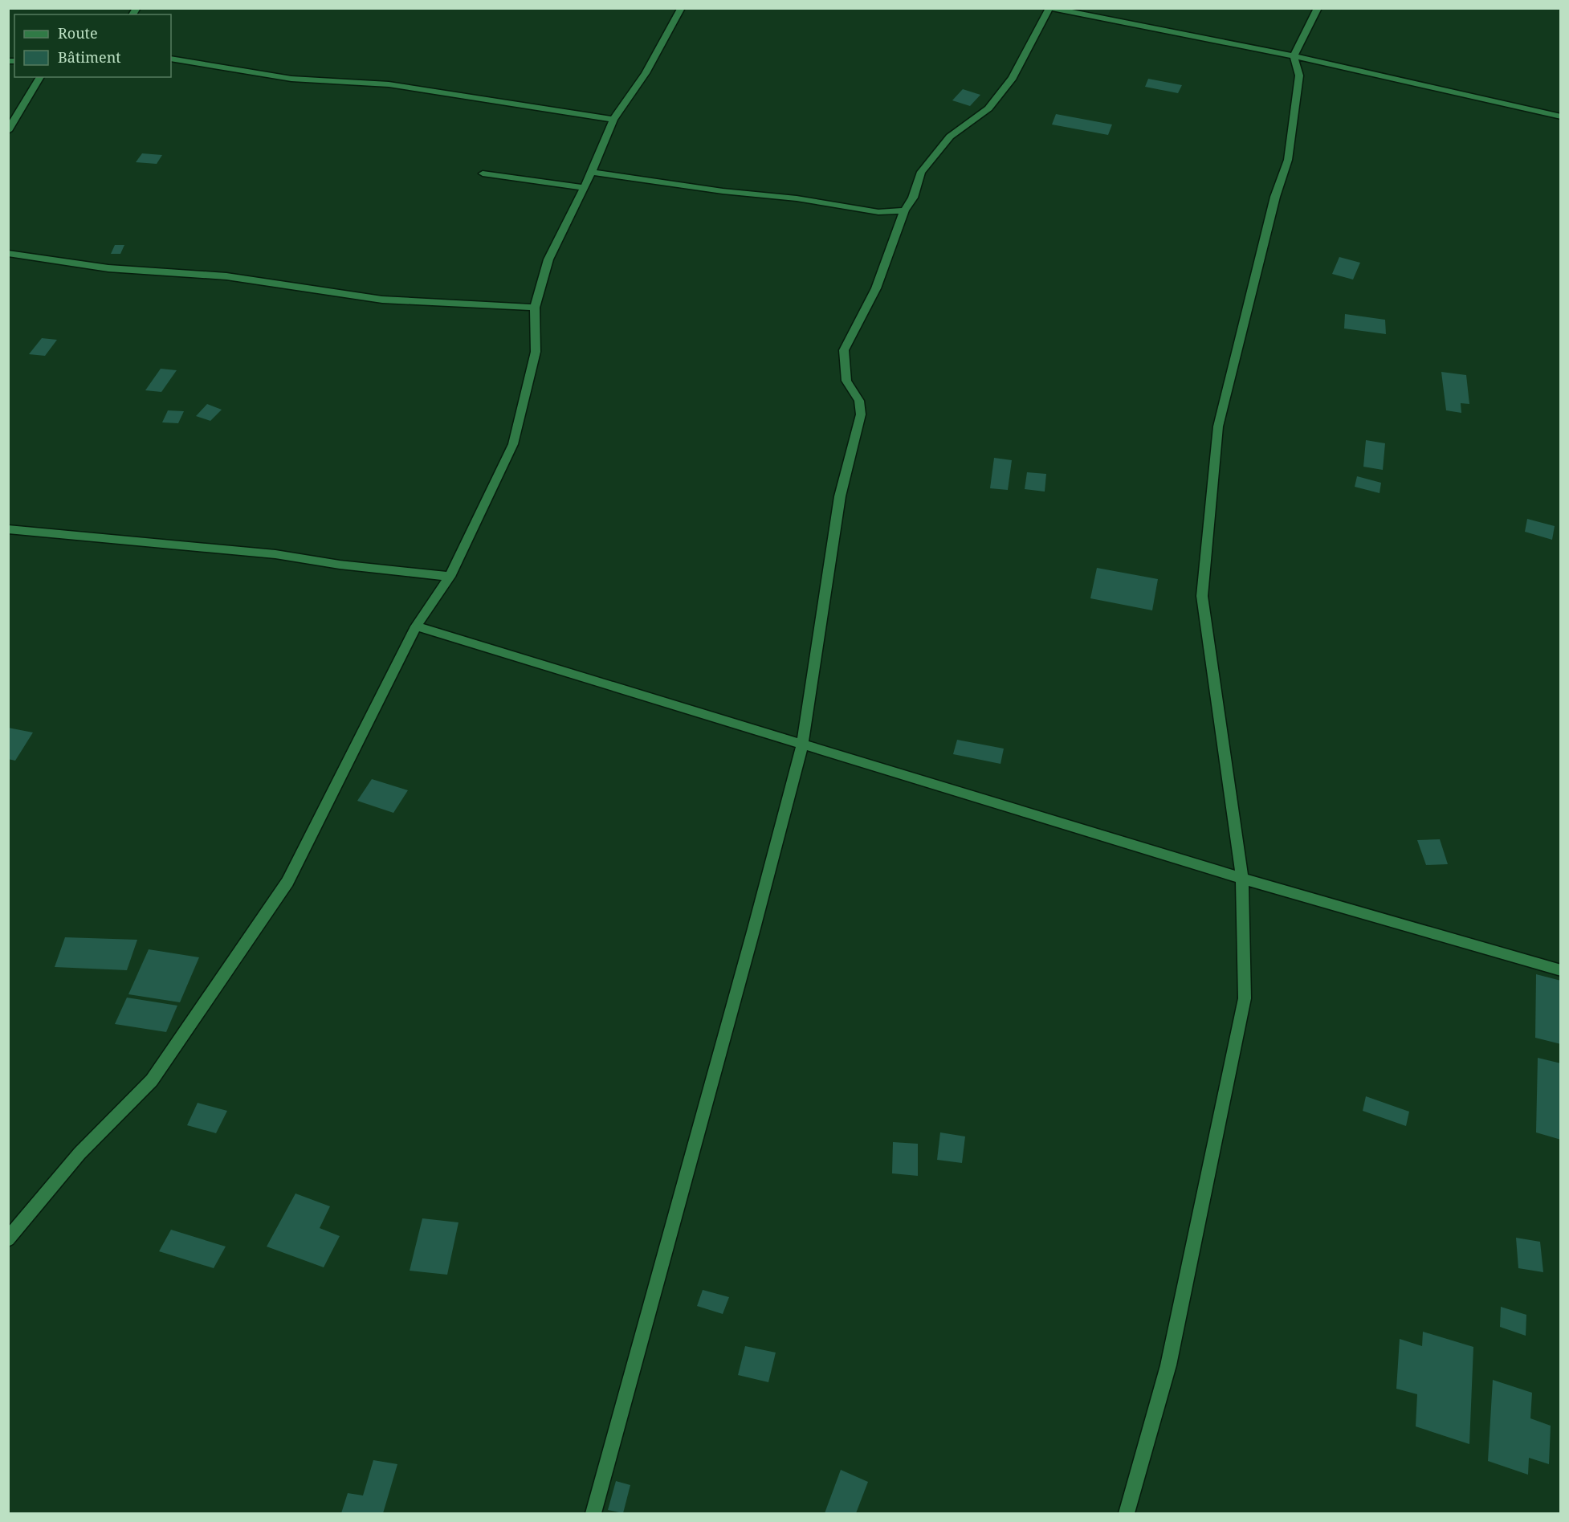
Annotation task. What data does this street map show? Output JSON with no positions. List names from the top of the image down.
{
  "legend": ["Route", "Bâtiment"]
}
